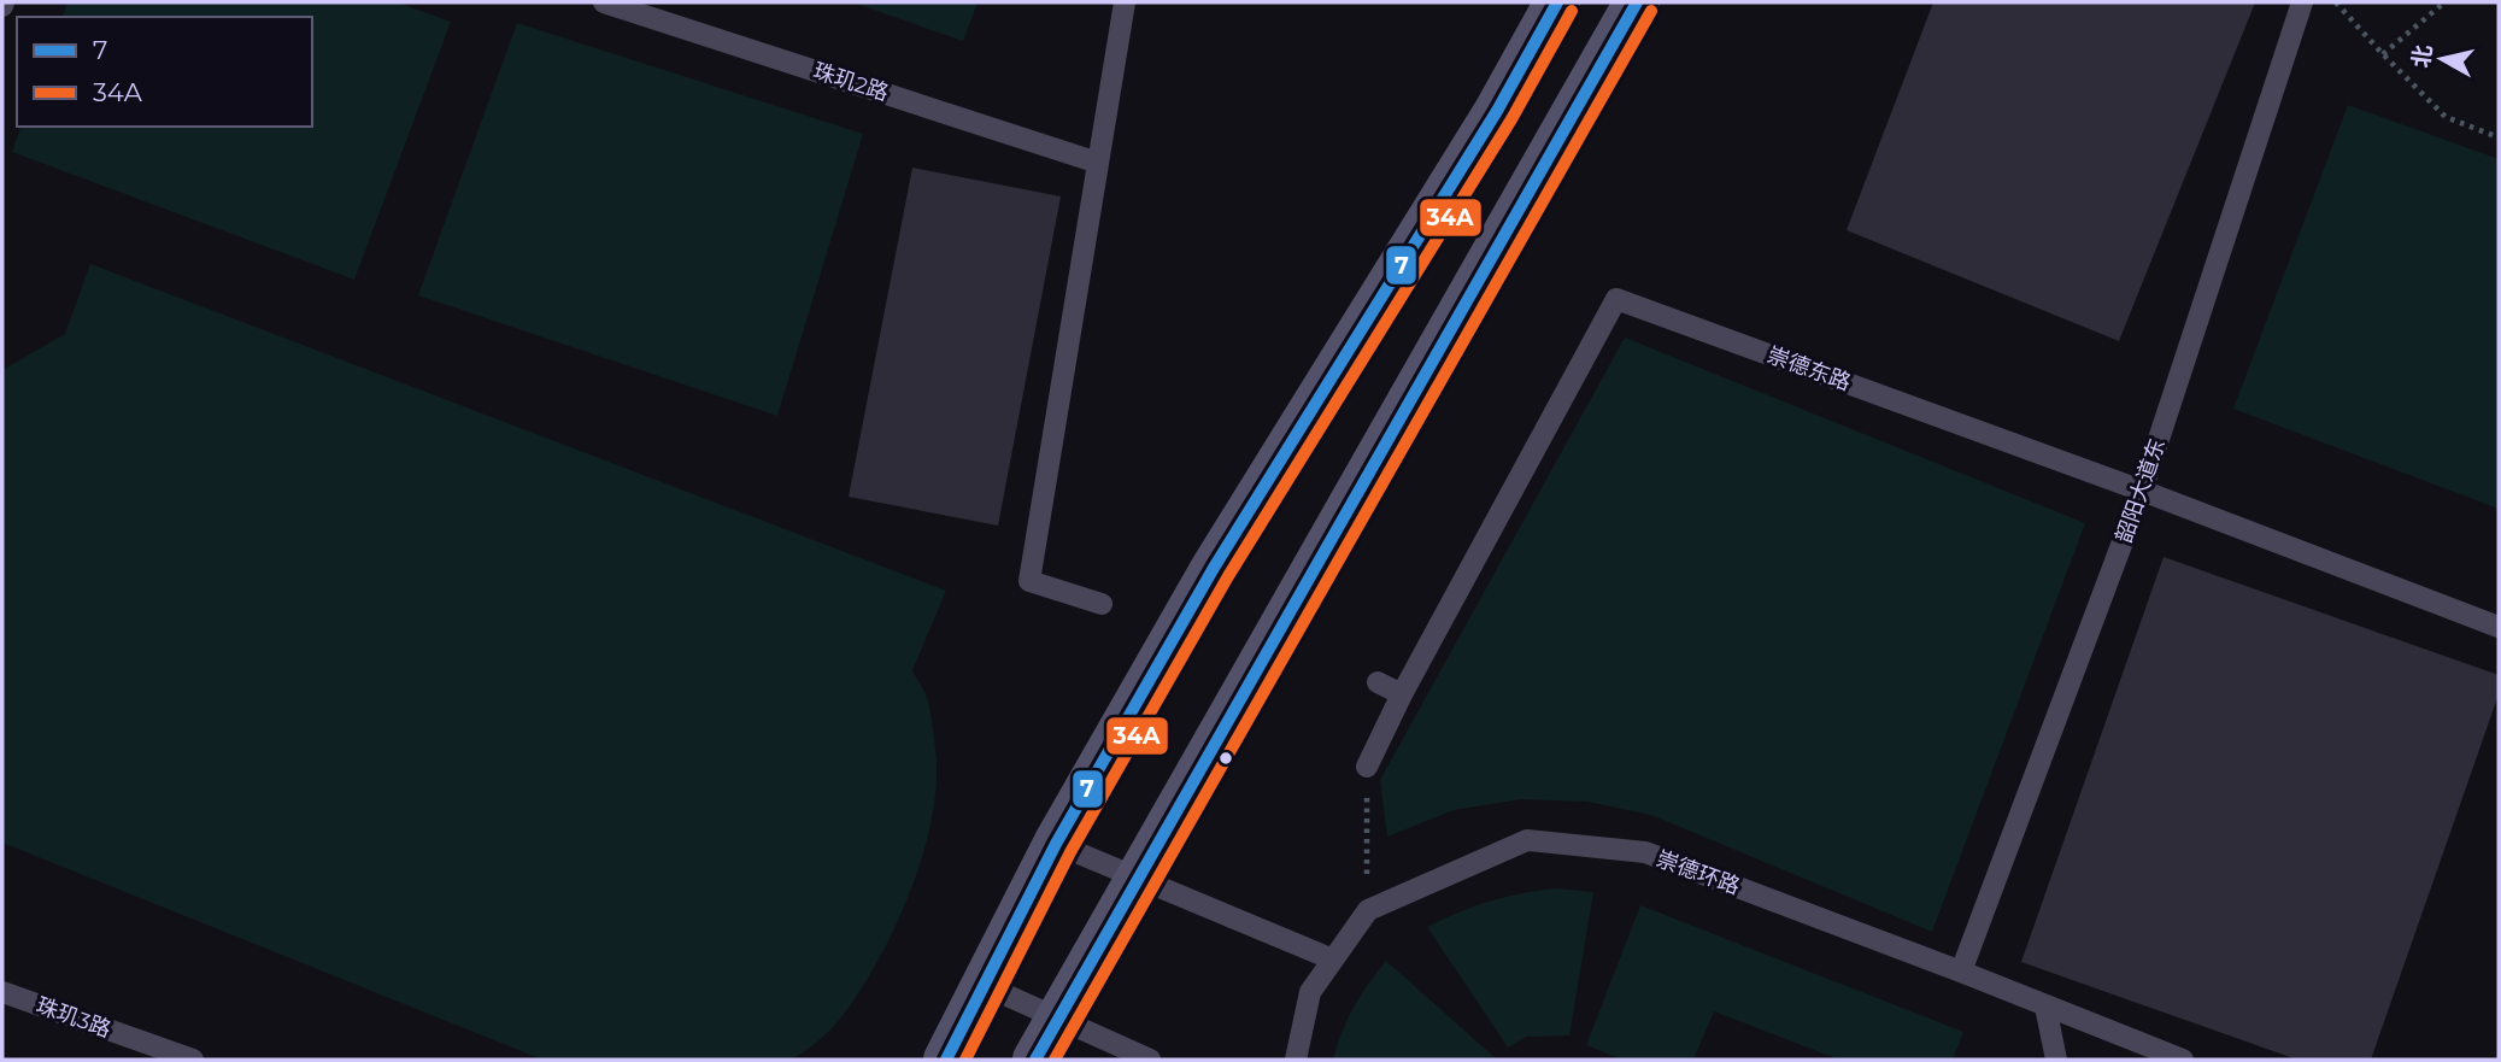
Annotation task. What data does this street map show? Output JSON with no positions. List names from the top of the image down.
{
  "streets": {
    "lane": [
      "珠玑2路",
      "崇德东路",
      "韶阳大道东",
      "崇德环路",
      "珠玑3路"
    ]
  },
  "crossings": [
    ["崇德东路", "韶阳大道东"],
    ["韶阳大道东", "崇德环路"]
  ],
  "lines": ["transit line 7", "transit line 34A"],
  "legend": ["7", "34A"],
  "north": "left"
}
